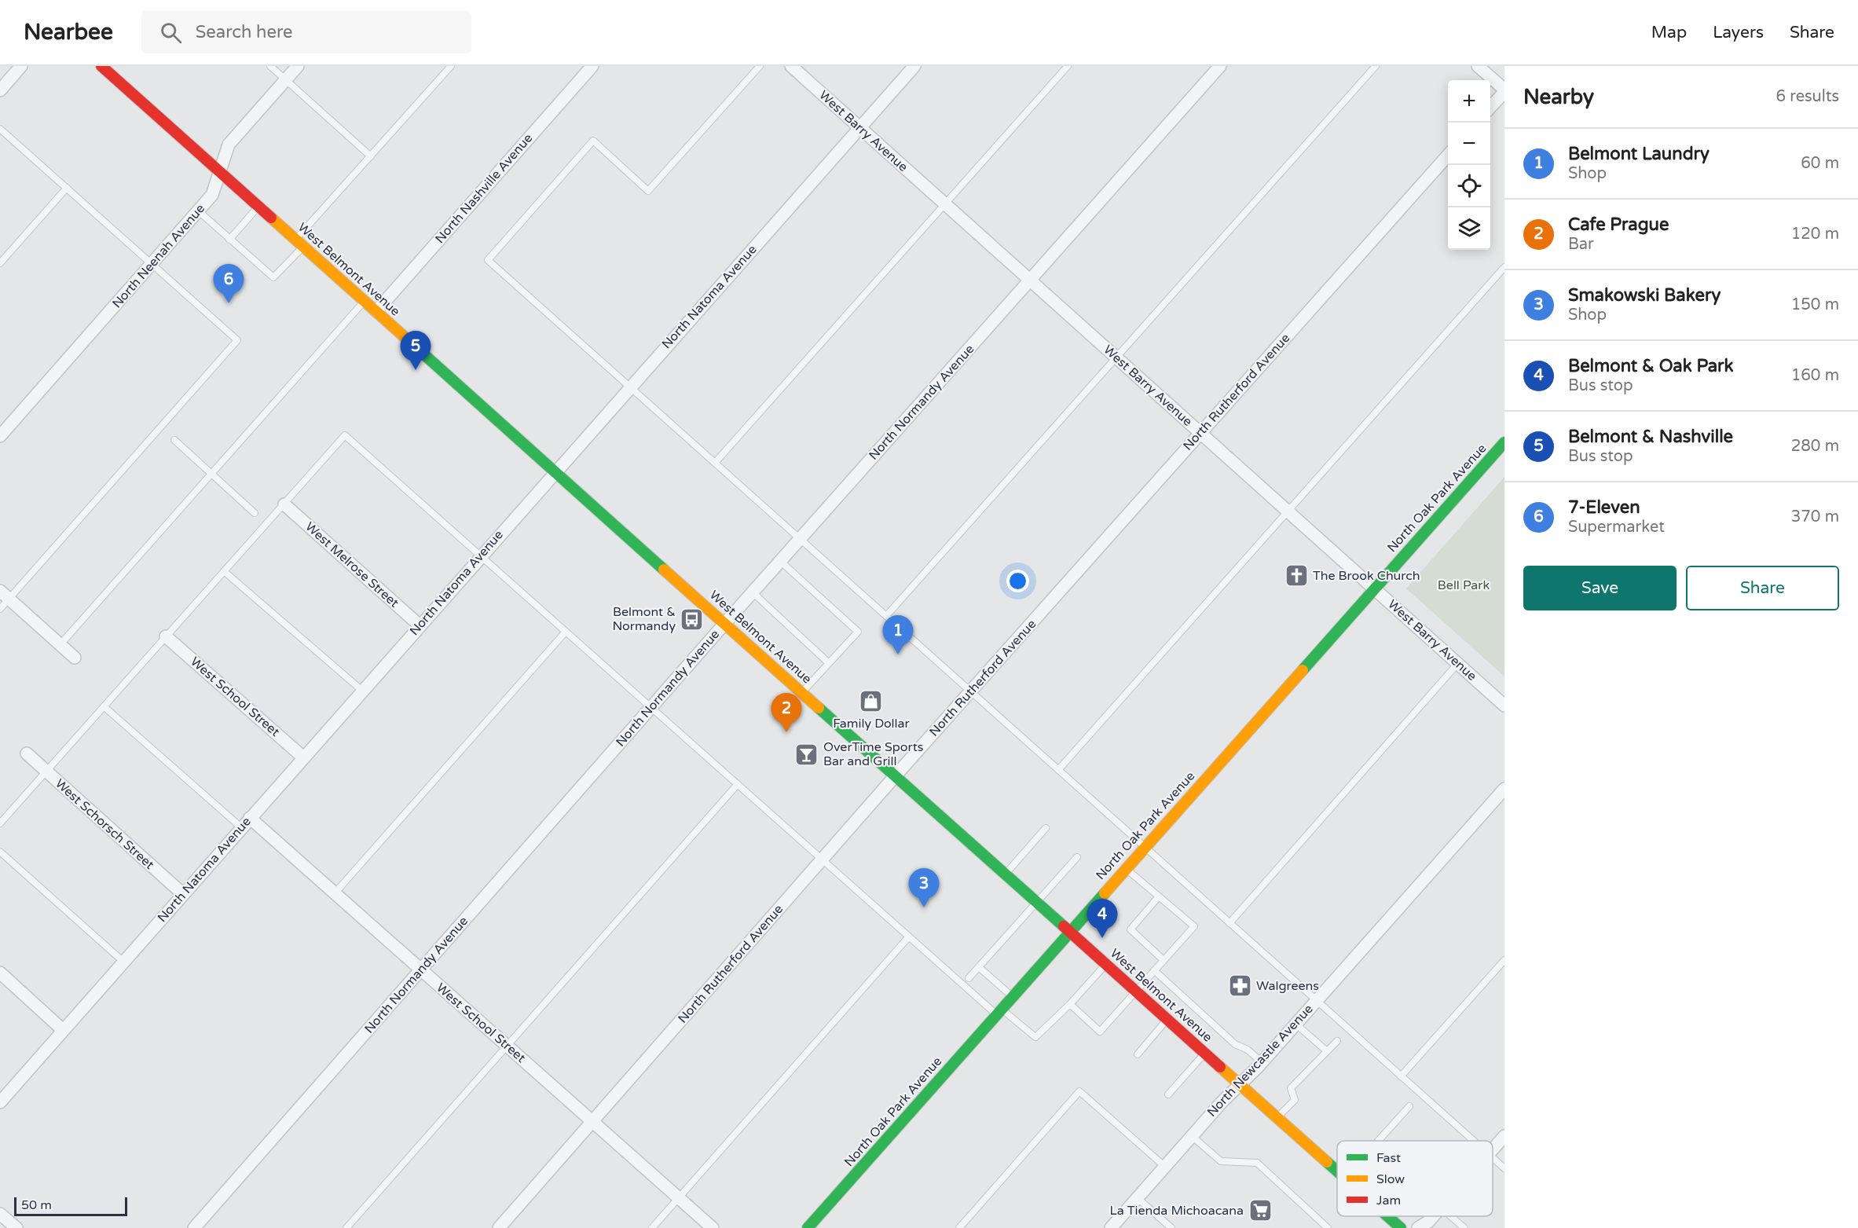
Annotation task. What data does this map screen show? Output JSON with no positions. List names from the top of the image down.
{
  "streets": {
    "main road": ["West Belmont Avenue", "North Oak Park Avenue"],
    "street": [
      "West Barry Avenue",
      "North Nashville Avenue",
      "North Neenah Avenue",
      "North Natoma Avenue",
      "North Rutherford Avenue",
      "North Normandy Avenue",
      "West Melrose Street",
      "West School Street",
      "West Schorsch Street",
      "North Newcastle Avenue"
    ]
  },
  "crossings": [
    ["West Barry Avenue", "North Natoma Avenue"],
    ["West Barry Avenue", "North Rutherford Avenue"],
    ["West Barry Avenue", "North Normandy Avenue"],
    ["West Barry Avenue", "North Oak Park Avenue"],
    ["North Nashville Avenue", "West Belmont Avenue"],
    ["North Neenah Avenue", "West Belmont Avenue"],
    ["West Belmont Avenue", "North Natoma Avenue"],
    ["West Belmont Avenue", "North Rutherford Avenue"],
    ["West Belmont Avenue", "North Normandy Avenue"],
    ["West Belmont Avenue", "North Oak Park Avenue"],
    ["West Belmont Avenue", "North Newcastle Avenue"],
    ["North Natoma Avenue", "West Melrose Street"],
    ["North Natoma Avenue", "West School Street"],
    ["North Natoma Avenue", "West Schorsch Street"],
    ["North Rutherford Avenue", "West School Street"],
    ["North Normandy Avenue", "West School Street"]
  ],
  "parks": ["Bell Park"],
  "places": {
    "church": ["The Brook Church"],
    "bus stop": ["Belmont & Normandy"],
    "shop": ["Family Dollar"],
    "bar": ["OverTime Sports Bar and Grill"],
    "pharmacy": ["Walgreens"],
    "supermarket": ["La Tienda Michoacana"]
  },
  "legend": ["Fast", "Slow", "Jam"],
  "scale_bar": "50 m",
  "page": {
    "header": "Nearbee",
    "search": "Search here",
    "nav": ["Map", "Layers", "Share"],
    "heading": ["Nearby", "6 results"],
    "map_buttons": ["+", "−"],
    "list": [
      {
        "mark": "1",
        "name": "Belmont Laundry",
        "note": "Shop",
        "value": "60 m"
      },
      {
        "mark": "2",
        "name": "Cafe Prague",
        "note": "Bar",
        "value": "120 m"
      },
      {
        "mark": "3",
        "name": "Smakowski Bakery",
        "note": "Shop",
        "value": "150 m"
      },
      {
        "mark": "4",
        "name": "Belmont & Oak Park",
        "note": "Bus stop",
        "value": "160 m"
      },
      {
        "mark": "5",
        "name": "Belmont & Nashville",
        "note": "Bus stop",
        "value": "280 m"
      },
      {
        "mark": "6",
        "name": "7-Eleven",
        "note": "Supermarket",
        "value": "370 m"
      }
    ],
    "pins": [
      "6",
      "5",
      "1",
      "2",
      "3",
      "4"
    ],
    "buttons": ["Save", "Share"],
    "scale": "50 m"
  }
}
